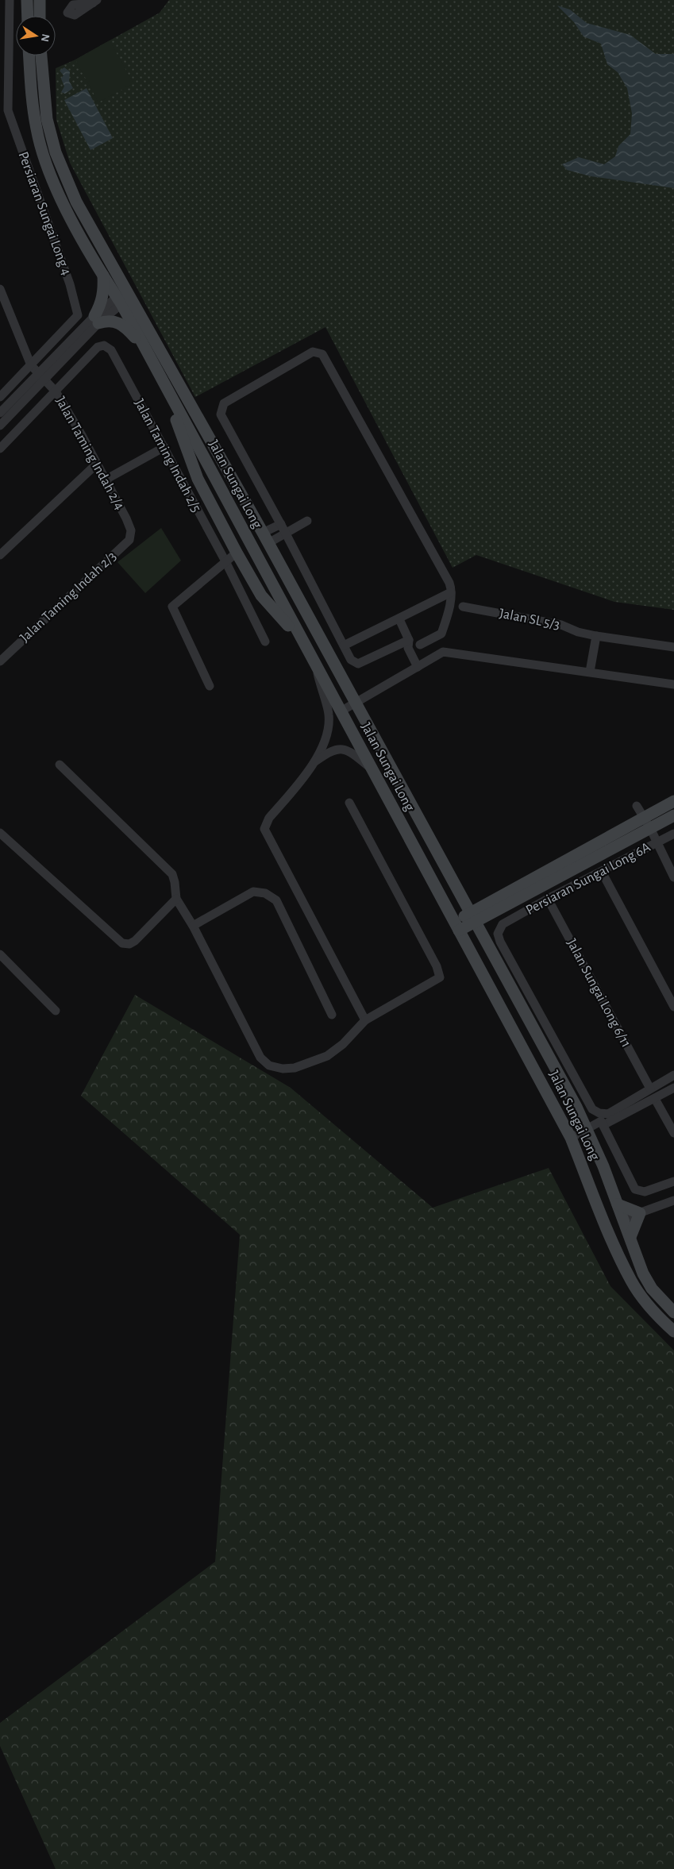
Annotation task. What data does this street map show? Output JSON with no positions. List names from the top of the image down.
{
  "streets": {
    "street": [
      "Persiaran Sungai Long 4",
      "Jalan Taming Indah 2/4",
      "Jalan Taming Indah 2/5",
      "Jalan Sungai Long",
      "Jalan Taming Indah 2/3",
      "Jalan SL 5/3",
      "Persiaran Sungai Long 6A",
      "Jalan Sungai Long 6/11"
    ]
  },
  "crossings": [
    ["Persiaran Sungai Long 4", "Jalan Taming Indah 2/4"],
    ["Jalan Taming Indah 2/4", "Jalan Taming Indah 2/5"],
    ["Jalan Taming Indah 2/4", "Jalan Taming Indah 2/3"],
    ["Persiaran Sungai Long 6A", "Jalan Sungai Long 6/11"]
  ],
  "north": "right"
}
